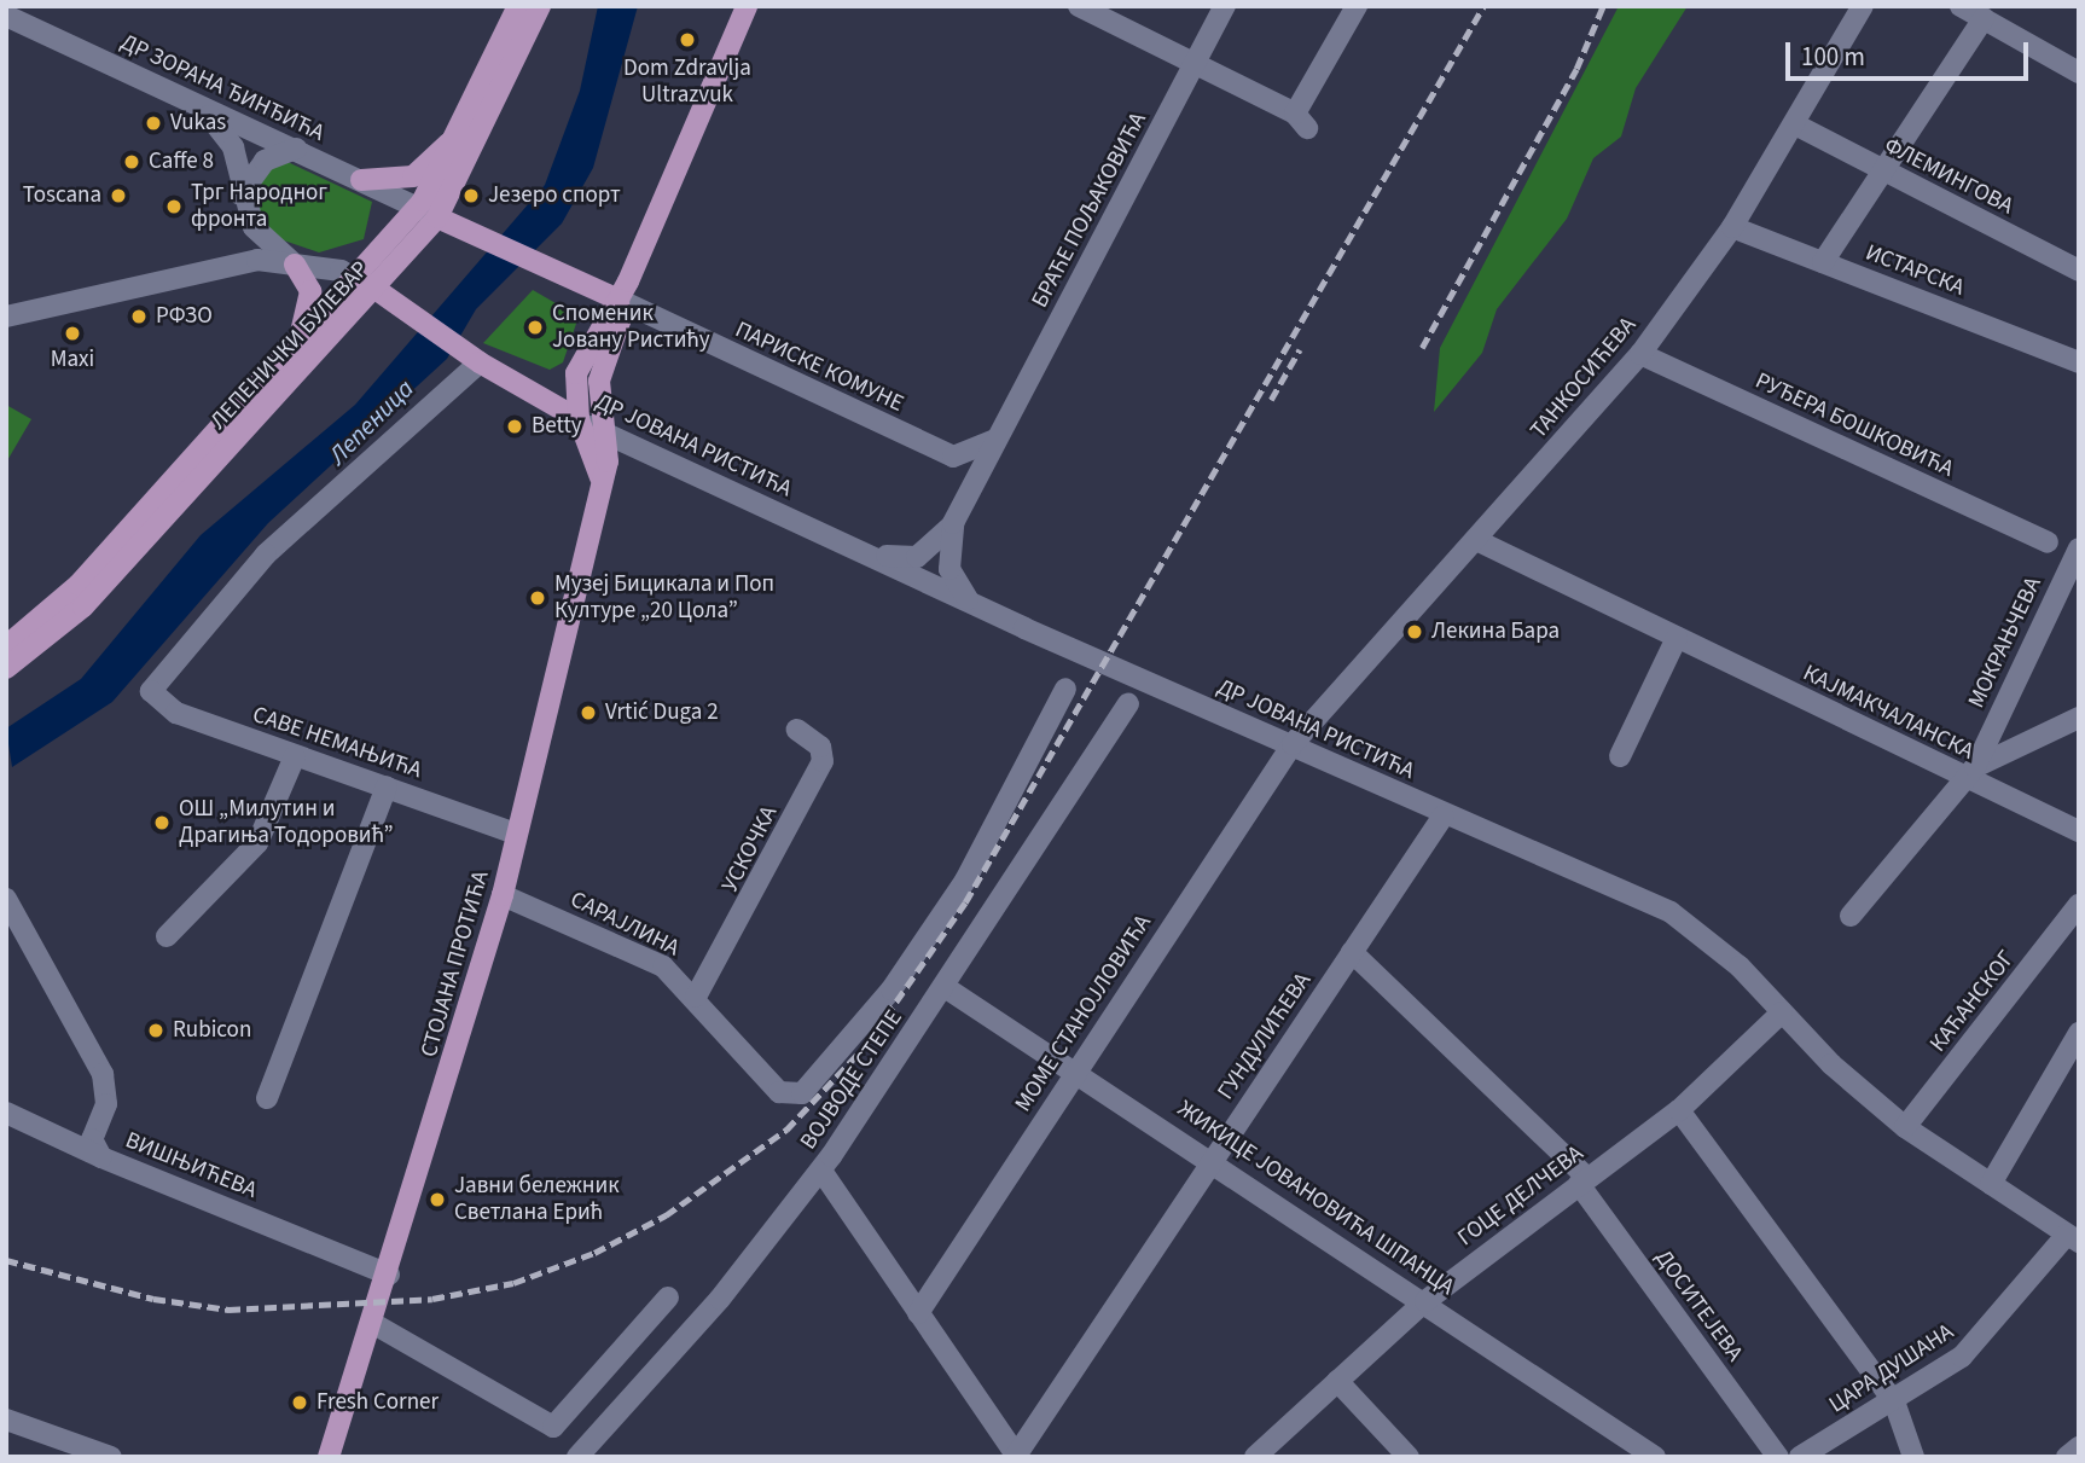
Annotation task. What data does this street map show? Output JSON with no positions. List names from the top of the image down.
{
  "streets": {
    "main road": ["ЛЕПЕНИЧКИ БУЛЕВАР", "ДР ЈОВАНА РИСТИЋА", "СТОЈАНА ПРОТИЋА"],
    "street": [
      "ДР ЗОРАНА ЂИНЂИЋА",
      "ФЛЕМИНГОВА",
      "БРАЋЕ ПОЉАКОВИЋА",
      "ИСТАРСКА",
      "ПАРИСКЕ КОМУНЕ",
      "ТАНКОСИЋЕВА",
      "РУЂЕРА БОШКОВИЋА",
      "МОКРАЊЧЕВА",
      "КАЈМАКЧАЛАНСКА",
      "САВЕ НЕМАЊИЋА",
      "УСКОЧКА",
      "САРАЈЛИНА",
      "КАЋАНСКОГ",
      "МОМЕ СТАНОЈЛОВИЋА",
      "ГУНДУЛИЋЕВА",
      "ВОЈВОДЕ СТЕПЕ",
      "ВИШЊИЋЕВА",
      "ГОЦЕ ДЕЛЧЕВА",
      "ЖИКИЦЕ ЈОВАНОВИЋА ШПАНЦА",
      "ДОСИТЕЈЕВА",
      "ЦАРА ДУШАНА"
    ]
  },
  "crossings": [
    ["ДР ЗОРАНА ЂИНЂИЋА", "ЛЕПЕНИЧКИ БУЛЕВАР"],
    ["ФЛЕМИНГОВА", "ТАНКОСИЋЕВА"],
    ["ИСТАРСКА", "ТАНКОСИЋЕВА"],
    ["ЛЕПЕНИЧКИ БУЛЕВАР", "ДР ЈОВАНА РИСТИЋА"],
    ["ТАНКОСИЋЕВА", "РУЂЕРА БОШКОВИЋА"],
    ["ТАНКОСИЋЕВА", "КАЈМАКЧАЛАНСКА"],
    ["ТАНКОСИЋЕВА", "МОМЕ СТАНОЈЛОВИЋА"],
    ["ДР ЈОВАНА РИСТИЋА", "САВЕ НЕМАЊИЋА"],
    ["ДР ЈОВАНА РИСТИЋА", "СТОЈАНА ПРОТИЋА"],
    ["ДР ЈОВАНА РИСТИЋА", "КАЋАНСКОГ"],
    ["ДР ЈОВАНА РИСТИЋА", "ГУНДУЛИЋЕВА"],
    ["ДР ЈОВАНА РИСТИЋА", "ГОЦЕ ДЕЛЧЕВА"],
    ["ДР ЈОВАНА РИСТИЋА", "ЦАРА ДУШАНА"],
    ["МОКРАЊЧЕВА", "КАЈМАКЧАЛАНСКА"],
    ["САВЕ НЕМАЊИЋА", "СТОЈАНА ПРОТИЋА"],
    ["УСКОЧКА", "САРАЈЛИНА"],
    ["САРАЈЛИНА", "СТОЈАНА ПРОТИЋА"],
    ["САРАЈЛИНА", "ВОЈВОДЕ СТЕПЕ"],
    ["СТОЈАНА ПРОТИЋА", "ВИШЊИЋЕВА"],
    ["МОМЕ СТАНОЈЛОВИЋА", "ЖИКИЦЕ ЈОВАНОВИЋА ШПАНЦА"],
    ["ГУНДУЛИЋЕВА", "ЖИКИЦЕ ЈОВАНОВИЋА ШПАНЦА"],
    ["ГУНДУЛИЋЕВА", "ДОСИТЕЈЕВА"],
    ["ВОЈВОДЕ СТЕПЕ", "ЖИКИЦЕ ЈОВАНОВИЋА ШПАНЦА"],
    ["ГОЦЕ ДЕЛЧЕВА", "ЖИКИЦЕ ЈОВАНОВИЋА ШПАНЦА"],
    ["ГОЦЕ ДЕЛЧЕВА", "ДОСИТЕЈЕВА"]
  ],
  "water": ["Лепеница"],
  "places": [
    "Dom Zdravlja Ultrazvuk",
    "Vukas",
    "Caffe 8",
    "Toscana",
    "Језеро спорт",
    "Трг Народног фронта",
    "РФЗО",
    "Споменик Јовану Ристићу",
    "Maxi",
    "Betty",
    "Музеј Бицикала и Поп Културе „20 Цола”",
    "Лекина Бара",
    "Vrtić Duga 2",
    "ОШ „Милутин и Драгиња Тодоровић”",
    "Rubicon",
    "Јавни бележник Светлана Ерић",
    "Fresh Corner"
  ],
  "scale_bar": "100 m"
}
